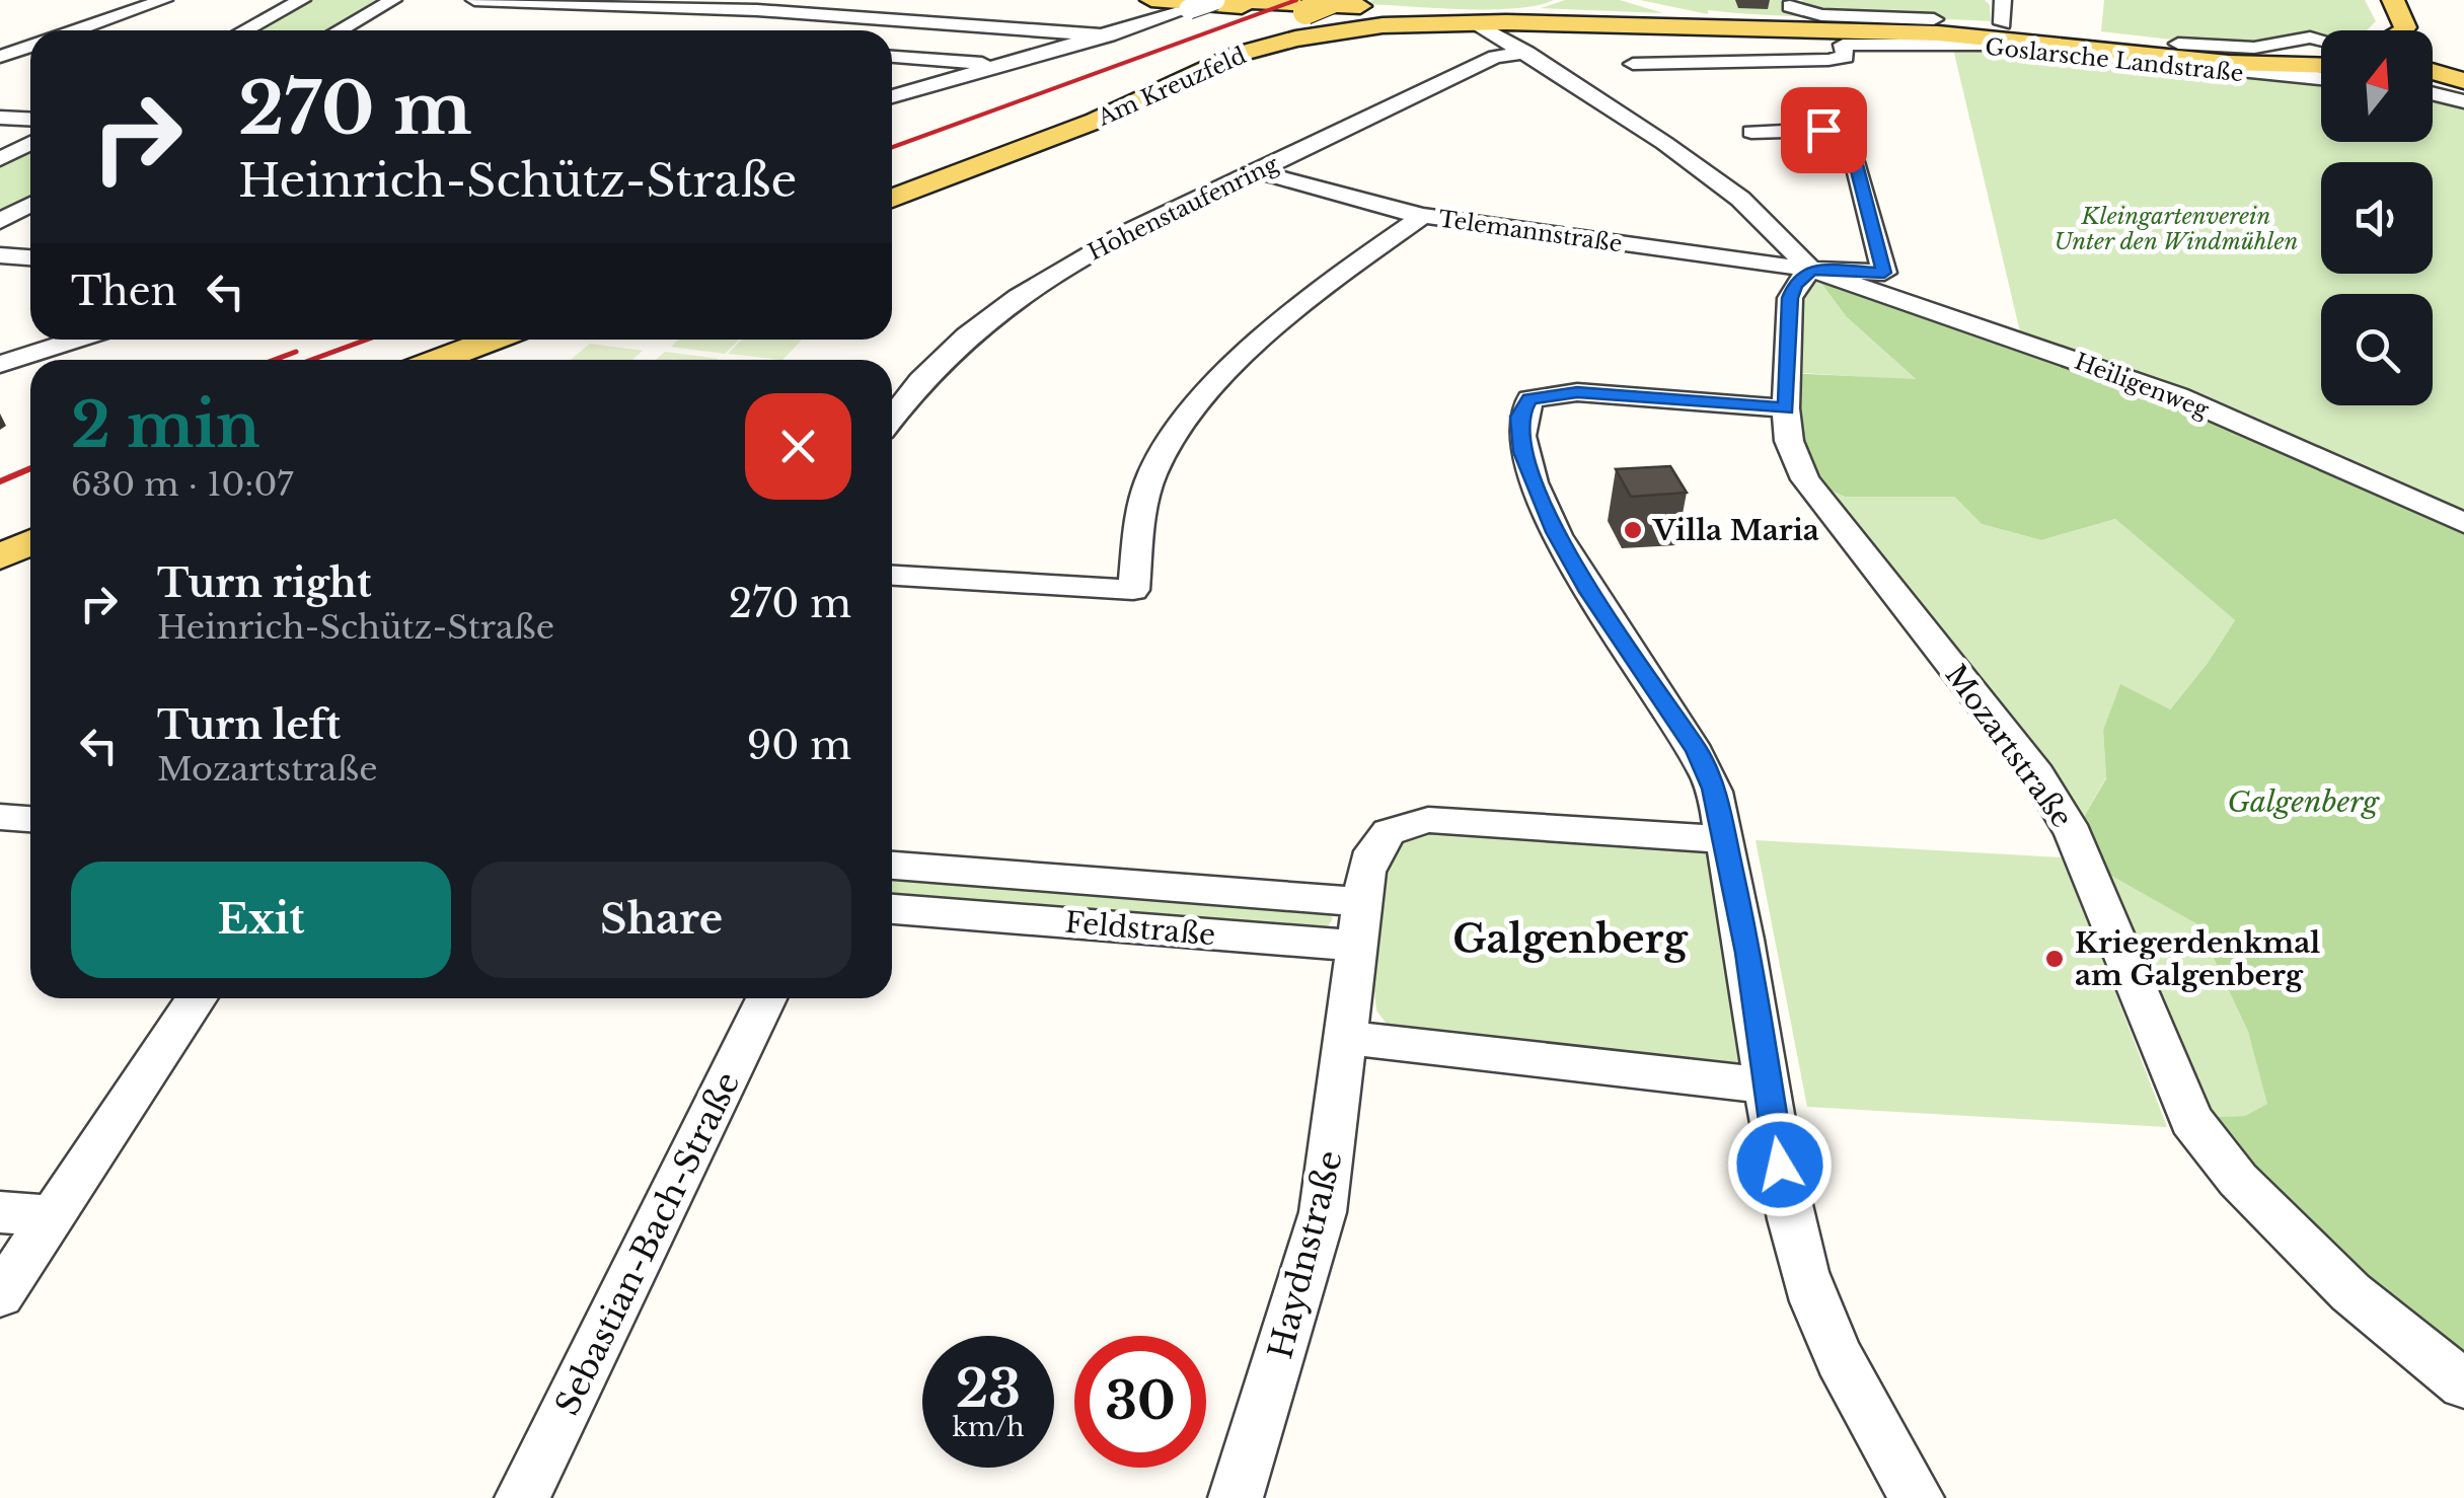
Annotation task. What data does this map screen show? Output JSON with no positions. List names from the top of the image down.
{
  "streets": {
    "main road": ["Goslarsche Landstraße", "Am Kreuzfeld"],
    "street": [
      "Hohenstaufenring",
      "Telemannstraße",
      "Heiligenweg",
      "Mozartstraße",
      "Feldstraße",
      "Sebastian-Bach-Straße",
      "Haydnstraße"
    ]
  },
  "crossings": [
    ["Goslarsche Landstraße", "Am Kreuzfeld"],
    ["Hohenstaufenring", "Telemannstraße"],
    ["Telemannstraße", "Heiligenweg"],
    ["Telemannstraße", "Mozartstraße"],
    ["Heiligenweg", "Mozartstraße"],
    ["Feldstraße", "Haydnstraße"]
  ],
  "districts": ["Galgenberg"],
  "parks": ["Kleingartenverein Unter den Windmühlen", "Galgenberg"],
  "places": ["Villa Maria", "Kriegerdenkmal am Galgenberg"],
  "north": "top",
  "page": {
    "turn": ["270 m", "Heinrich-Schütz-Straße"],
    "then": "Then",
    "heading": ["2 min", "630 m · 10:07"],
    "list": [
      {
        "name": "Turn right",
        "note": "Heinrich-Schütz-Straße",
        "value": "270 m"
      },
      {
        "name": "Turn left",
        "note": "Mozartstraße",
        "value": "90 m"
      }
    ],
    "buttons": ["Exit", "Share"],
    "speed": "23 km/h",
    "limit": "30"
  }
}
